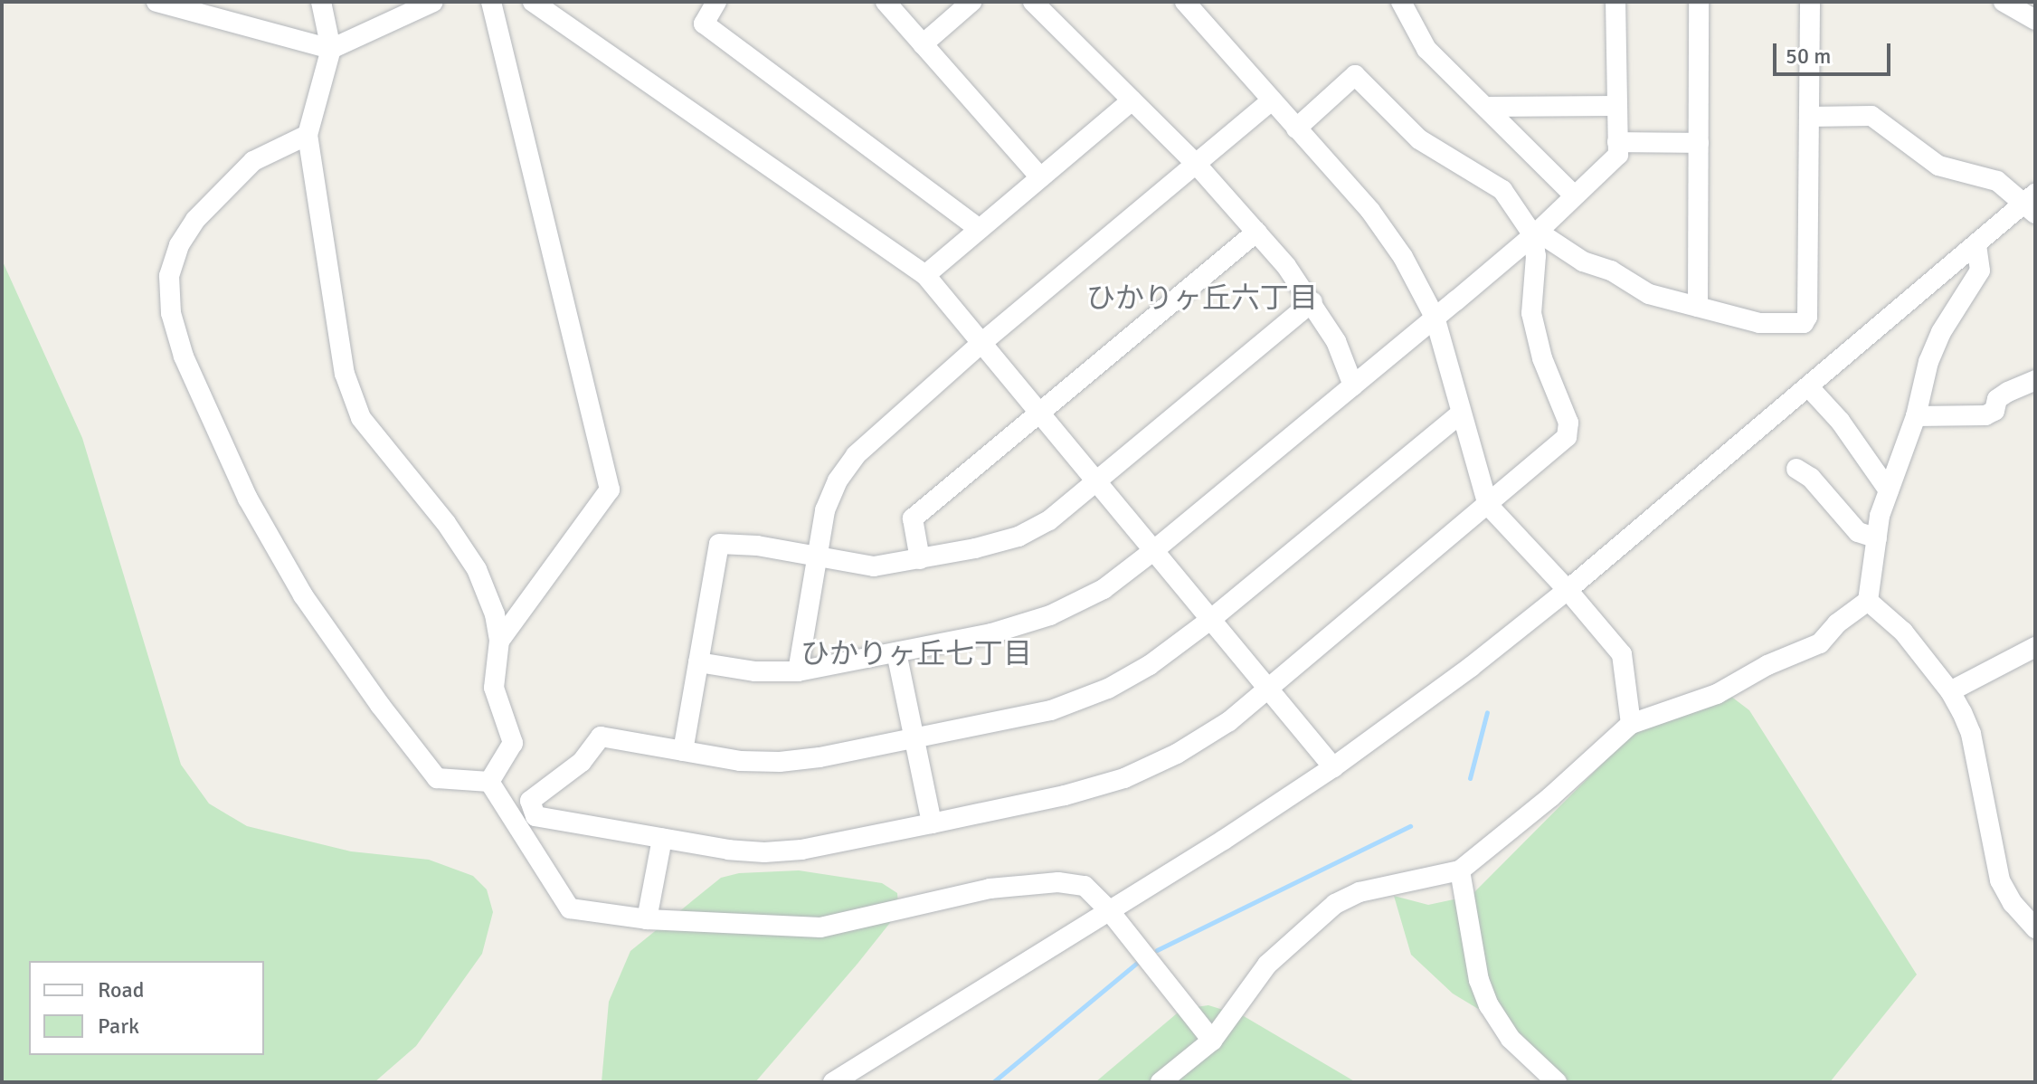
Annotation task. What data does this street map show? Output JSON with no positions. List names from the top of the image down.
{
  "districts": ["ひかりヶ丘六丁目", "ひかりヶ丘七丁目"],
  "legend": ["Road", "Park"],
  "scale_bar": "50 m"
}
